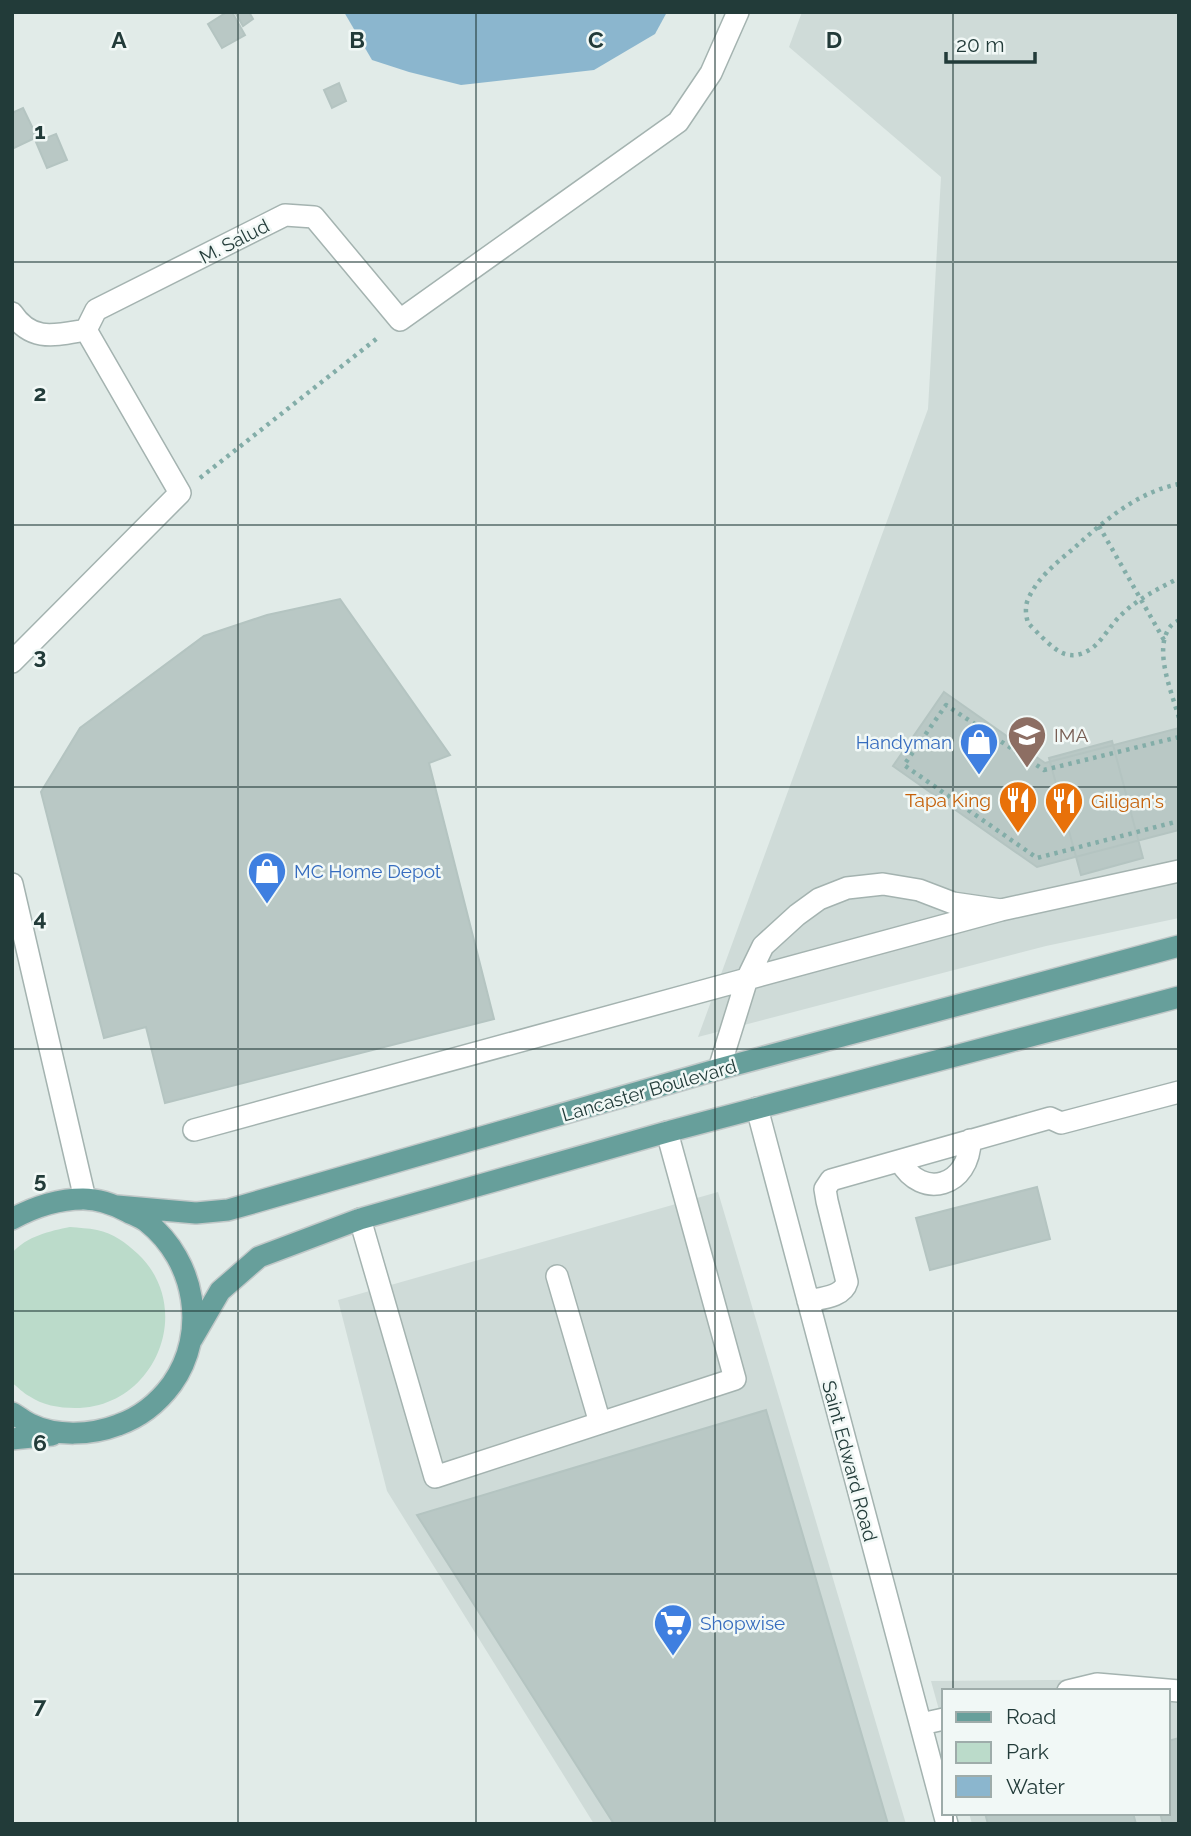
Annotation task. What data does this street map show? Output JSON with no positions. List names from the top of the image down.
{
  "streets": {
    "main road": ["Lancaster Boulevard"],
    "street": ["M. Salud", "Saint Edward Road"]
  },
  "places": {
    "school or university": ["IMA"],
    "shop": ["Handyman", "MC Home Depot"],
    "restaurant": ["Tapa King", "Giligan's"],
    "supermarket": ["Shopwise"]
  },
  "legend": ["Road", "Park", "Water"],
  "scale_bar": "20 m",
  "grid": {
    "columns": [
      "A",
      "B",
      "C",
      "D"
    ],
    "rows": [
      "1",
      "2",
      "3",
      "4",
      "5",
      "6",
      "7"
    ]
  }
}
